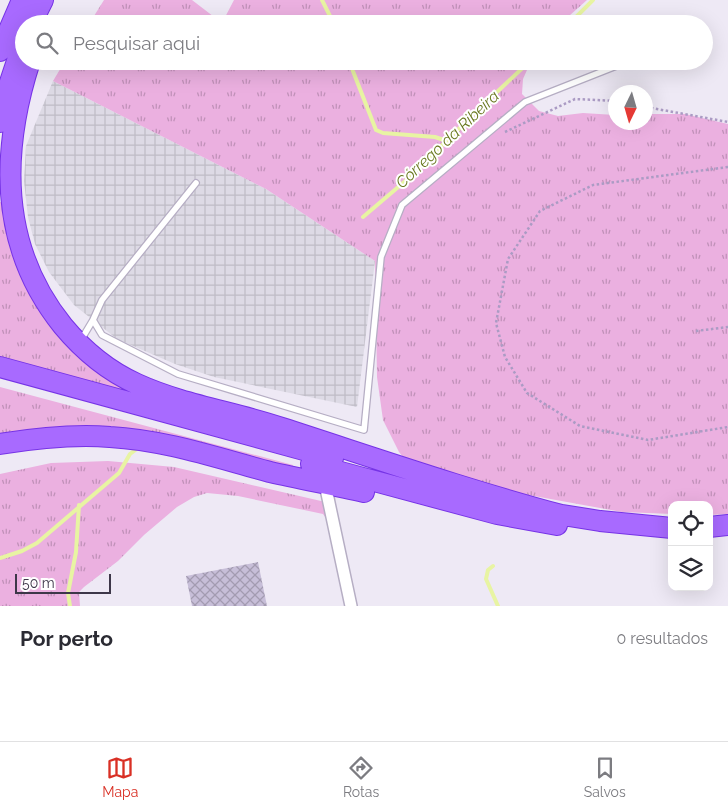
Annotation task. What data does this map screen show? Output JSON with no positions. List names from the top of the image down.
{
  "water": ["Córrego da Ribeira"],
  "scale_bar": "50 m",
  "north": "bottom",
  "page": {
    "search": "Pesquisar aqui",
    "scale": "50 m",
    "heading": ["Por perto", "0 resultados"],
    "nav": ["Mapa", "Rotas", "Salvos"]
  }
}
